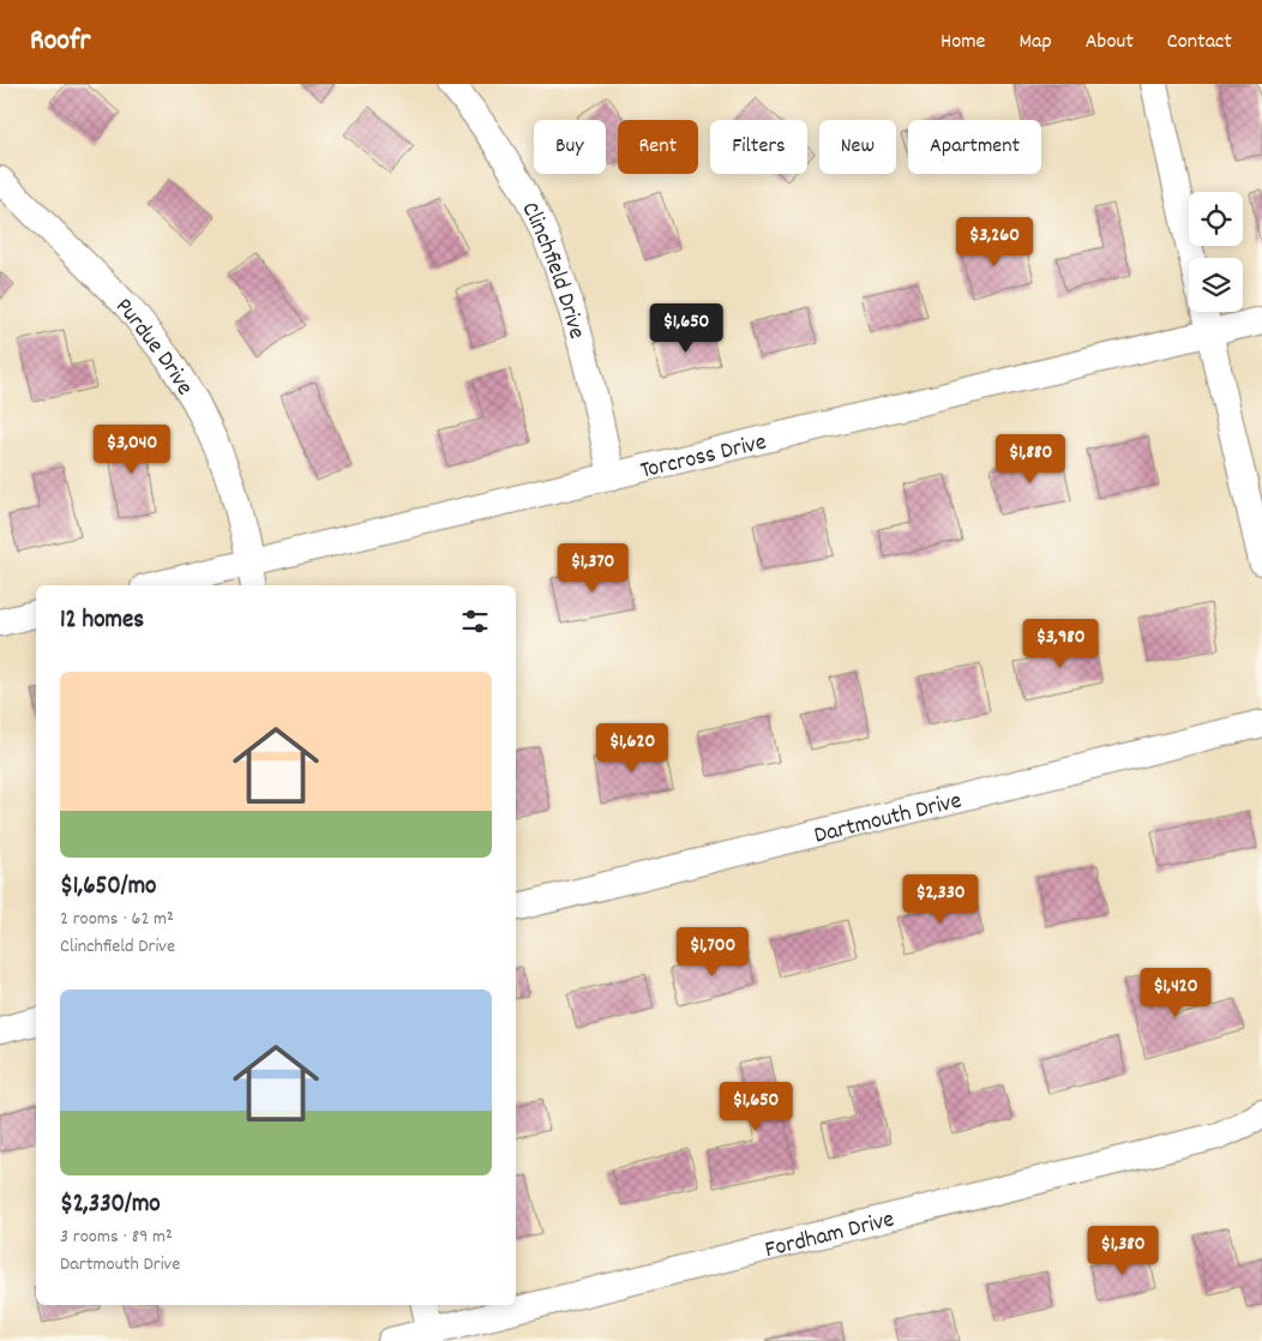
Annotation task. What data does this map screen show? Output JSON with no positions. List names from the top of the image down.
{
  "streets": {
    "street": [
      "Clinchfield Drive",
      "Purdue Drive",
      "Torcross Drive",
      "Dartmouth Drive",
      "Fordham Drive"
    ]
  },
  "crossings": [
    ["Clinchfield Drive", "Torcross Drive"],
    ["Purdue Drive", "Torcross Drive"]
  ],
  "page": {
    "header": "Roofr",
    "nav": [
      "Home",
      "Map",
      "About",
      "Contact"
    ],
    "chip": [
      "Buy",
      "Rent",
      "Filters",
      "New",
      "Apartment"
    ],
    "price": [
      "$3,260",
      "$1,650",
      "$3,040",
      "$1,880",
      "$1,370",
      "$3,980",
      "$1,620",
      "$2,330",
      "$1,700",
      "$1,420",
      "$1,650",
      "$1,380"
    ],
    "heading": "12 homes",
    "list": [
      {
        "name": "$1,650/mo",
        "note": "2 rooms · 62 m² · Clinchfield Drive"
      },
      {
        "name": "$2,330/mo",
        "note": "3 rooms · 89 m² · Dartmouth Drive"
      }
    ]
  }
}
